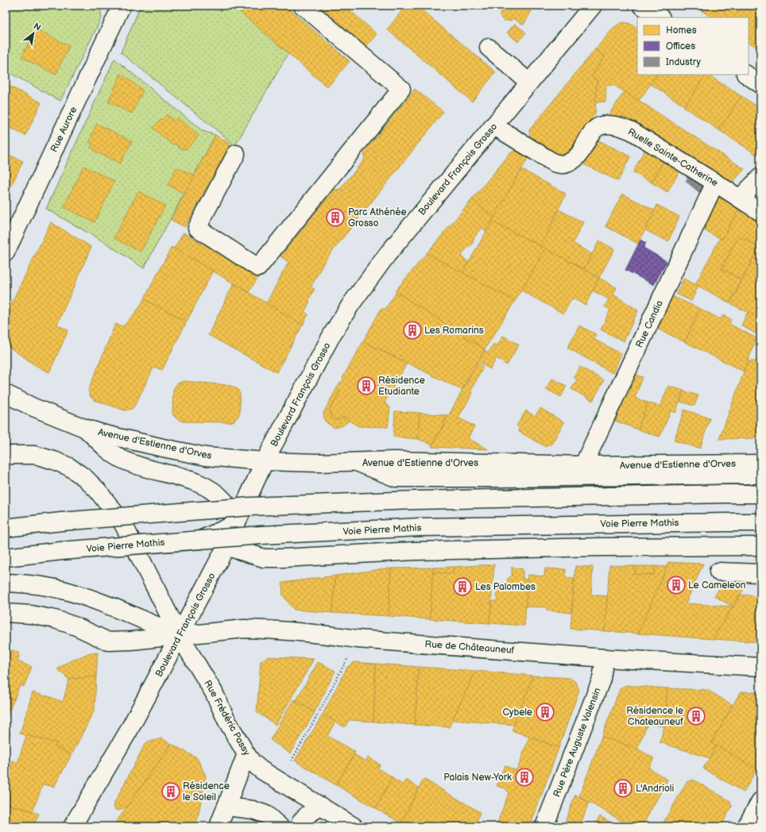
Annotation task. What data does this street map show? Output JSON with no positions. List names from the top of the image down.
{
  "streets": {
    "main road": [
      "Rue Aurore",
      "Ruelle Sainte-Catherine",
      "Boulevard François Grosso",
      "Rue Candia",
      "Avenue d'Estienne d'Orves",
      "Voie Pierre Mathis",
      "Rue de Châteauneuf",
      "Rue Frédéric Passy",
      "Rue Père Auguste Valensin"
    ]
  },
  "crossings": [
    ["Ruelle Sainte-Catherine", "Boulevard François Grosso"],
    ["Ruelle Sainte-Catherine", "Rue Candia"],
    ["Boulevard François Grosso", "Avenue d'Estienne d'Orves"],
    ["Boulevard François Grosso", "Rue de Châteauneuf"],
    ["Boulevard François Grosso", "Rue Frédéric Passy"],
    ["Rue Candia", "Avenue d'Estienne d'Orves"],
    ["Rue de Châteauneuf", "Rue Frédéric Passy"],
    ["Rue de Châteauneuf", "Rue Père Auguste Valensin"]
  ],
  "places": {
    "building": [
      "Parc Athénée Grosso",
      "Les Romarins",
      "Résidence Etudiante",
      "Le Cameleon",
      "Les Palombes",
      "Cybele",
      "Résidence le Chateauneuf",
      "Palais New-York",
      "L'Andrioli",
      "Résidence le Soleil"
    ]
  },
  "legend": ["Homes", "Offices", "Industry"],
  "north": "top right"
}
